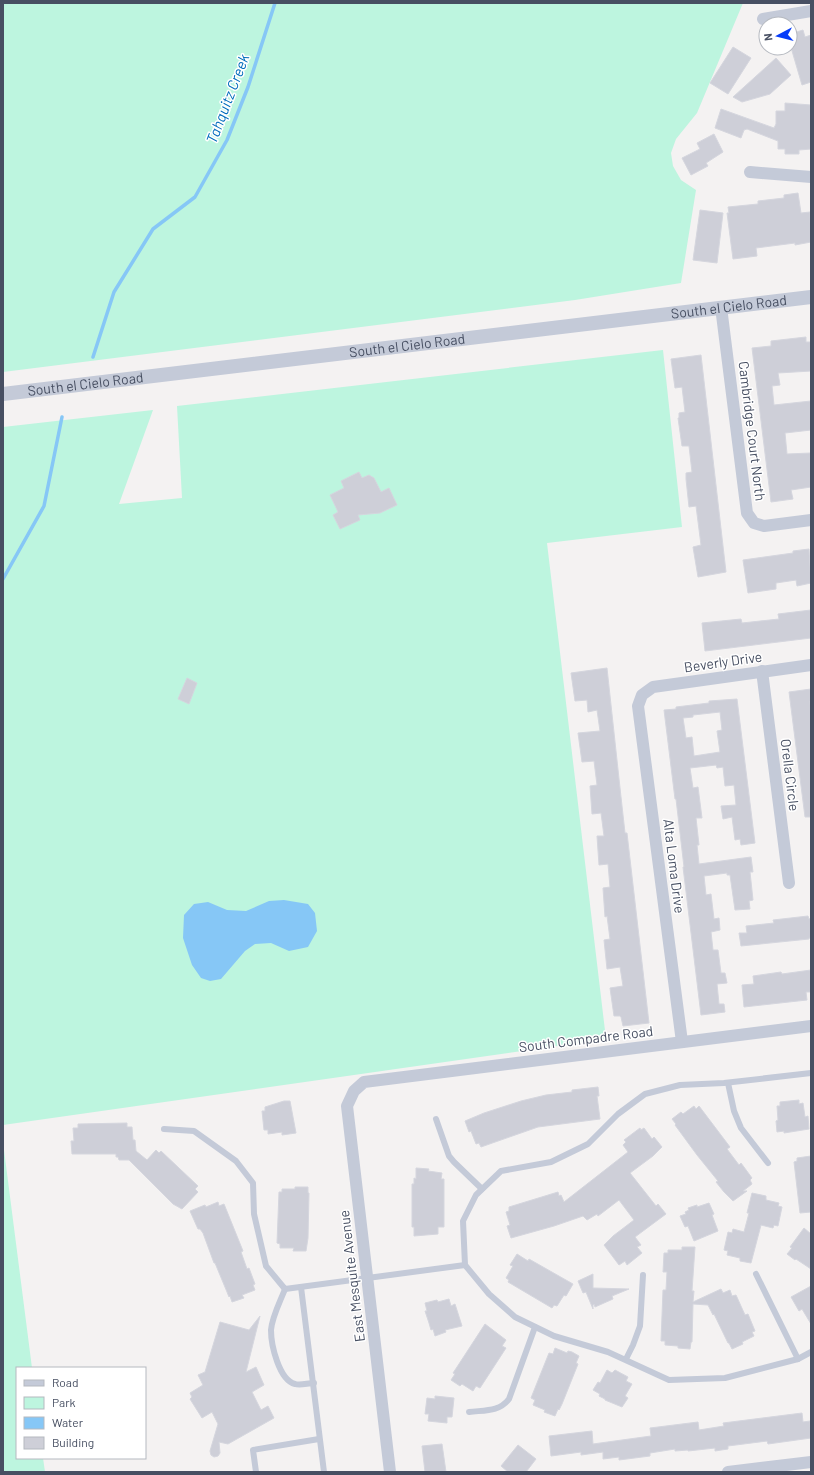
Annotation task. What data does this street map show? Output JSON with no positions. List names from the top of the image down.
{
  "streets": {
    "street": [
      "South el Cielo Road",
      "Cambridge Court North",
      "Beverly Drive",
      "Orella Circle",
      "Alta Loma Drive",
      "South Compadre Road",
      "East Mesquite Avenue"
    ]
  },
  "crossings": [
    ["South el Cielo Road", "Cambridge Court North"],
    ["Beverly Drive", "Orella Circle"],
    ["Beverly Drive", "Alta Loma Drive"],
    ["Alta Loma Drive", "South Compadre Road"],
    ["South Compadre Road", "East Mesquite Avenue"]
  ],
  "water": ["Tahquitz Creek"],
  "legend": [
    "Road",
    "Park",
    "Water",
    "Building"
  ],
  "north": "left"
}
